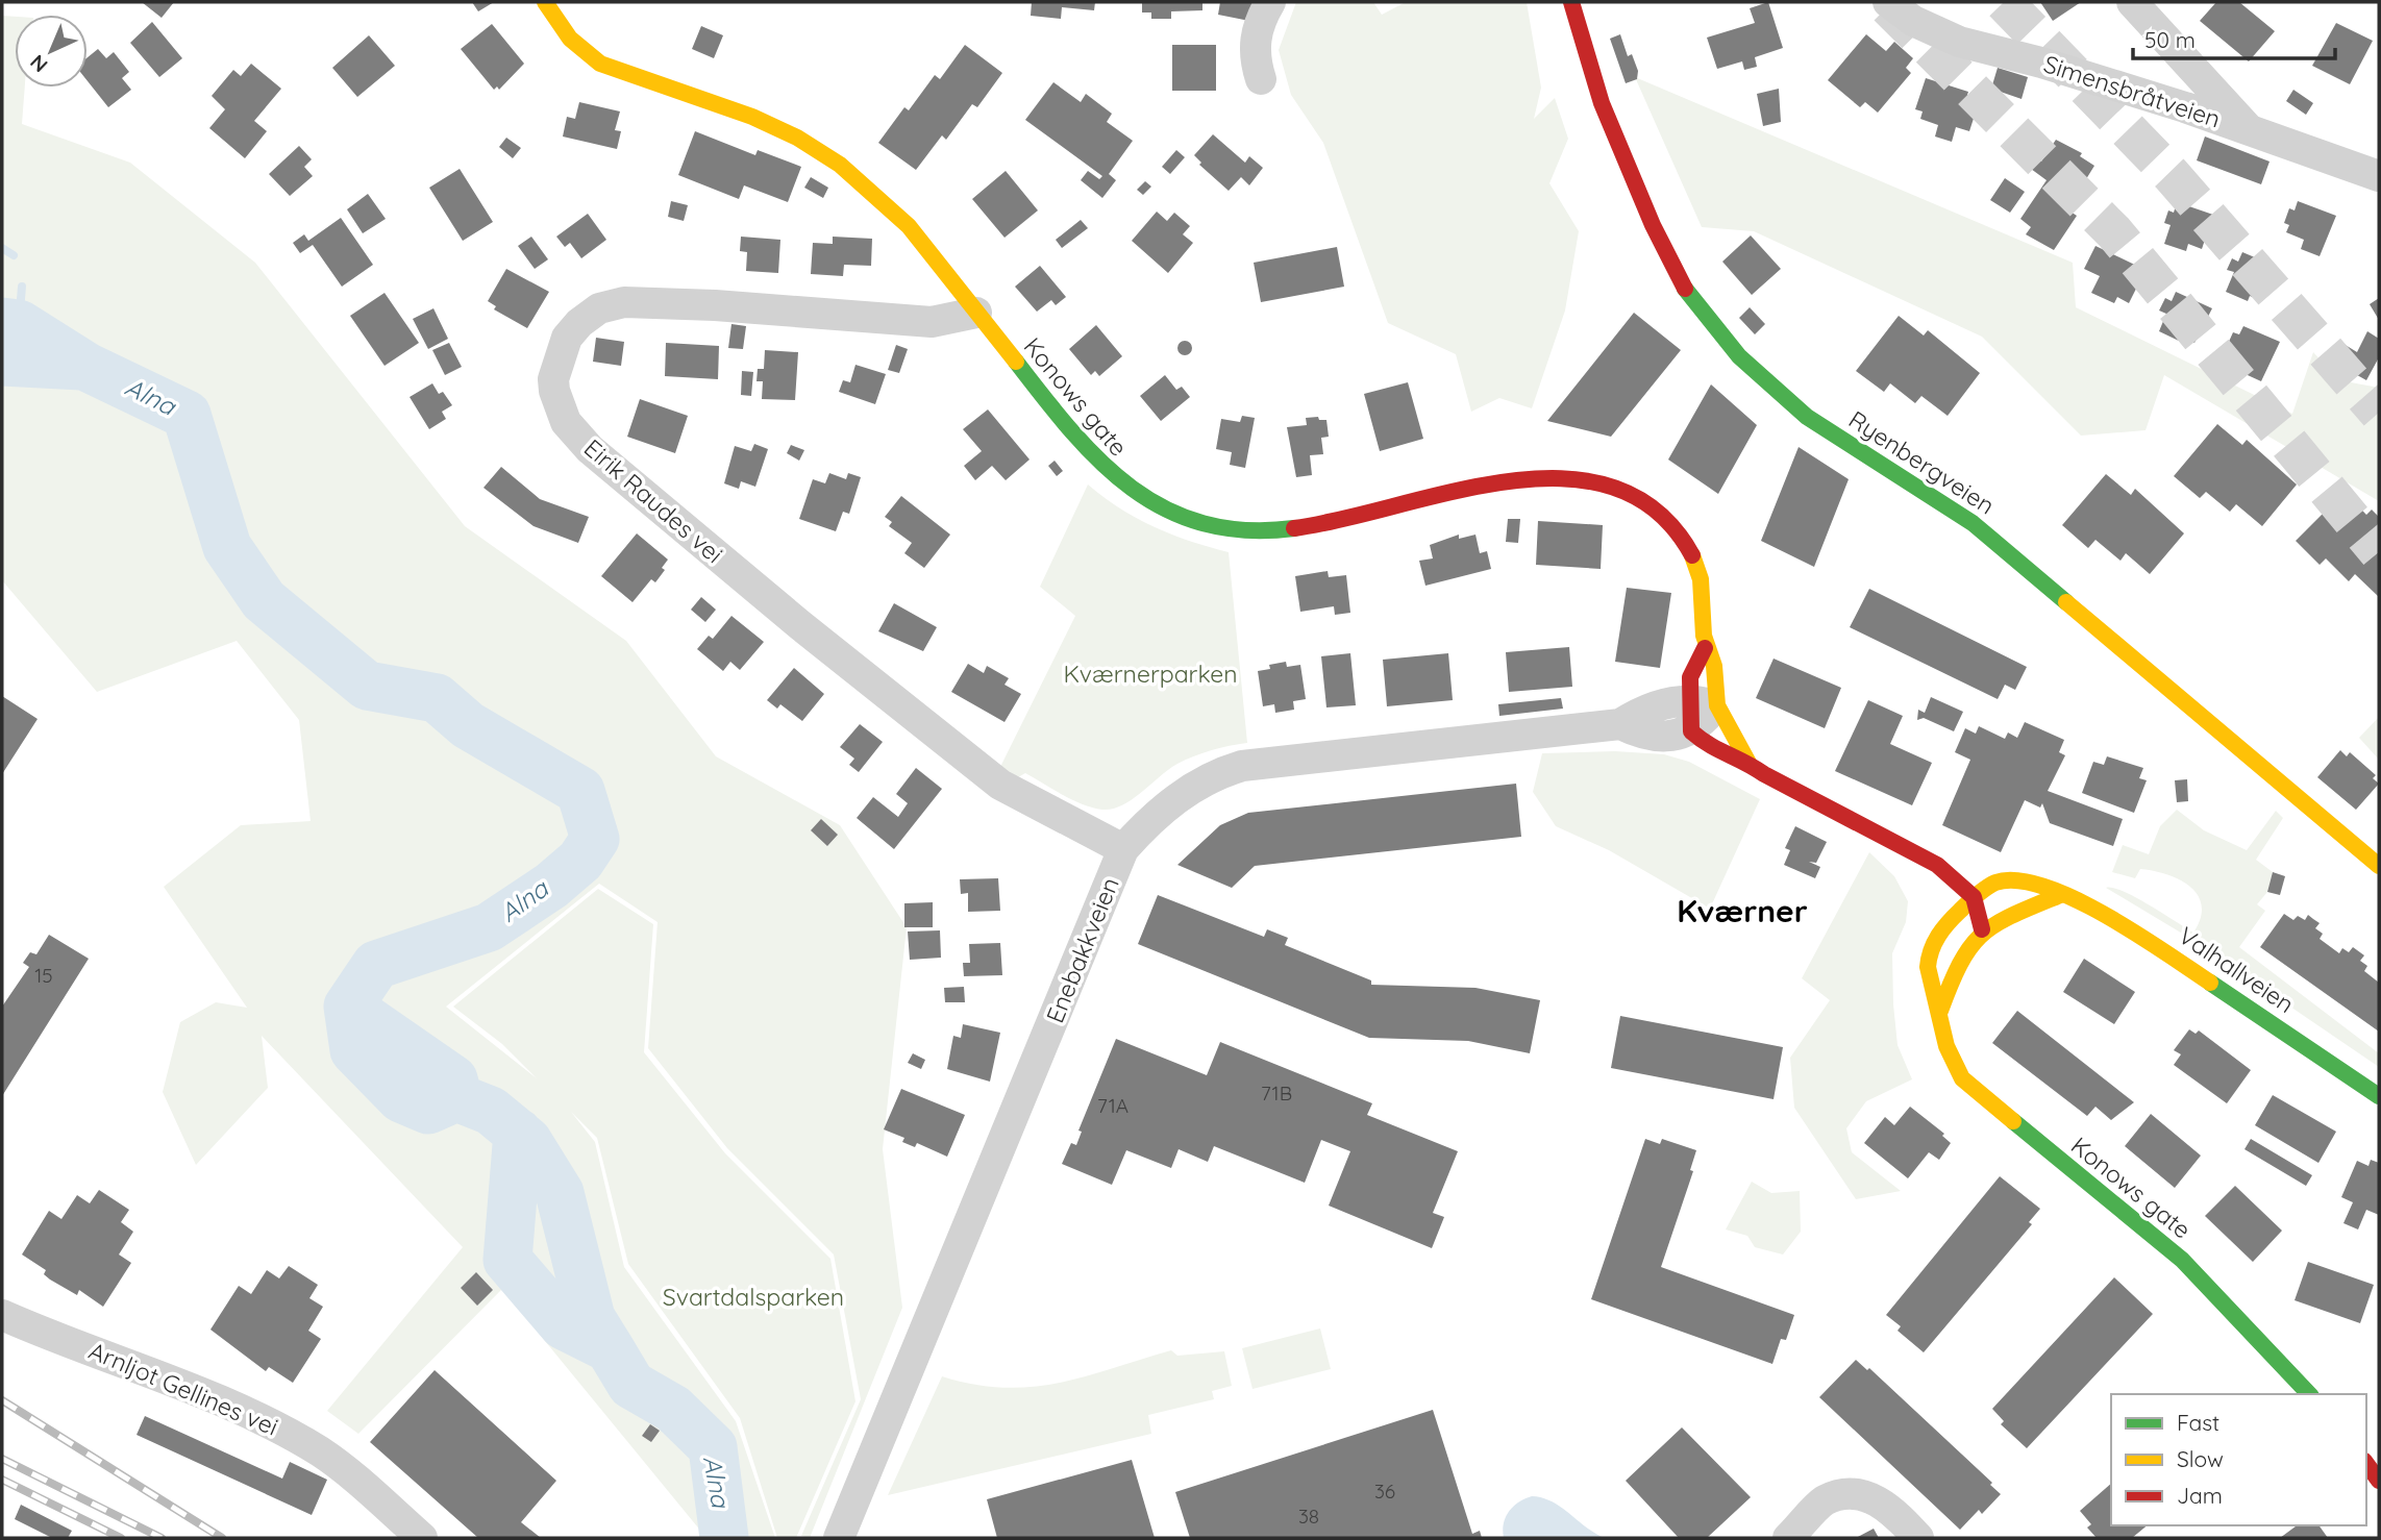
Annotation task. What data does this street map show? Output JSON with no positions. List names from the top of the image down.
{
  "streets": {
    "main road": ["Konows gate", "Ryenbergveien", "Valhallveien"],
    "street": [
      "Simensbråtveien",
      "Eirik Raudes vei",
      "Enebakkveien",
      "Arnljot Gellines vei"
    ]
  },
  "crossings": [
    ["Konows gate", "Eirik Raudes vei"],
    ["Konows gate", "Enebakkveien"],
    ["Konows gate", "Valhallveien"],
    ["Eirik Raudes vei", "Enebakkveien"]
  ],
  "districts": ["Kværner"],
  "water": ["Alna"],
  "parks": ["Kværnerparken", "Svartdalsparken"],
  "house_numbers": [
    "15",
    "71B",
    "71A",
    "36",
    "38"
  ],
  "legend": ["Fast", "Slow", "Jam"],
  "scale_bar": "50 m",
  "north": "bottom left"
}
